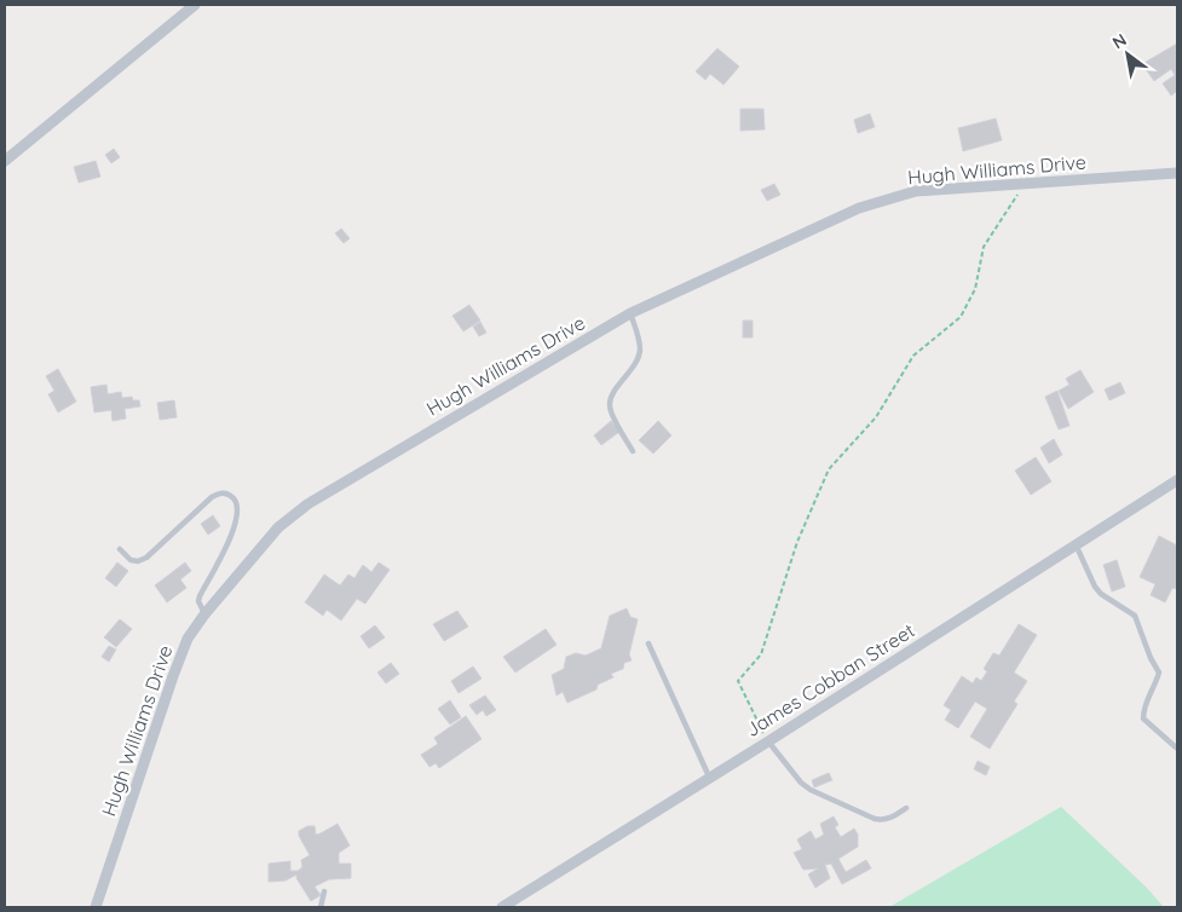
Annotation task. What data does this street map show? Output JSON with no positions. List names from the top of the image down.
{
  "streets": {
    "street": ["Hugh Williams Drive", "James Cobban Street"]
  },
  "north": "top left"
}
